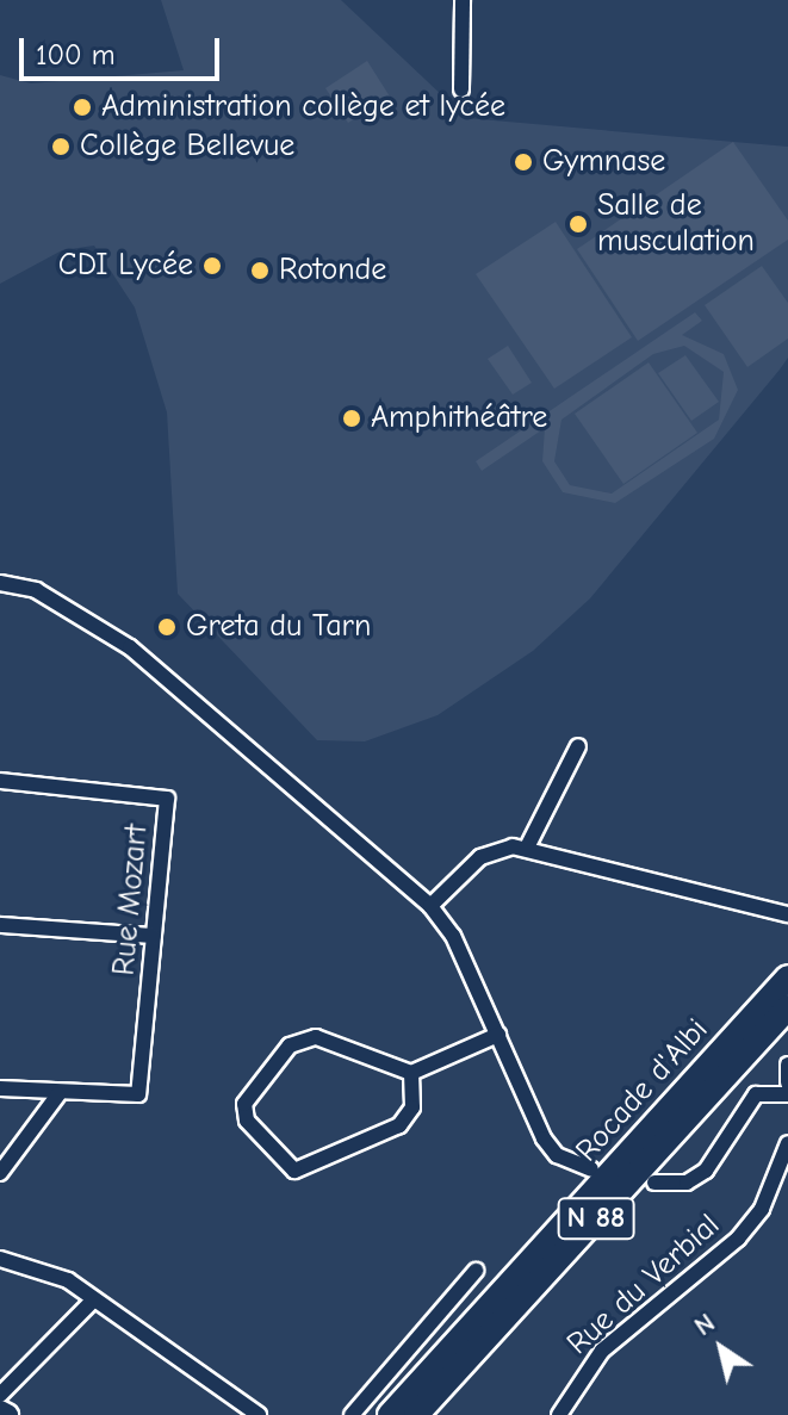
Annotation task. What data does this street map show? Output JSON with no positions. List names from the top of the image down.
{
  "streets": {
    "highway": ["Rocade d'Albi", "N 88"],
    "street": ["Rue Mozart", "Rue du Verbial"]
  },
  "places": [
    "Administration collège et lycée",
    "Collège Bellevue",
    "Gymnase",
    "Salle de musculation",
    "CDI Lycée",
    "Rotonde",
    "Amphithéâtre",
    "Greta du Tarn"
  ],
  "scale_bar": "100 m",
  "north": "top left"
}
